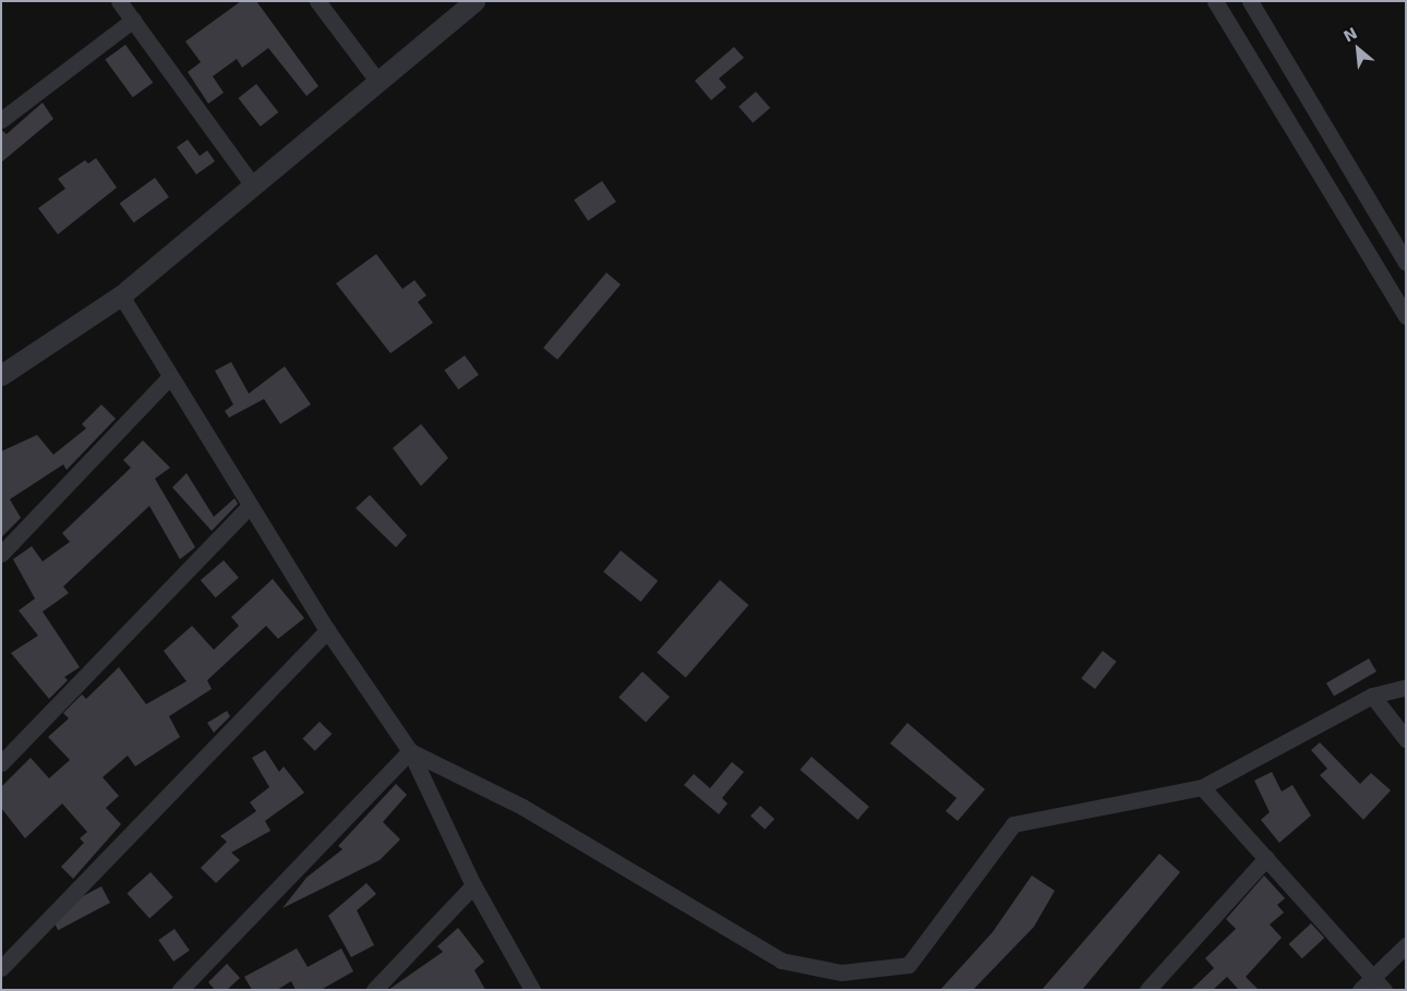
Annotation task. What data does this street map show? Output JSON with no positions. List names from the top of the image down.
{
  "north": "top left"
}
